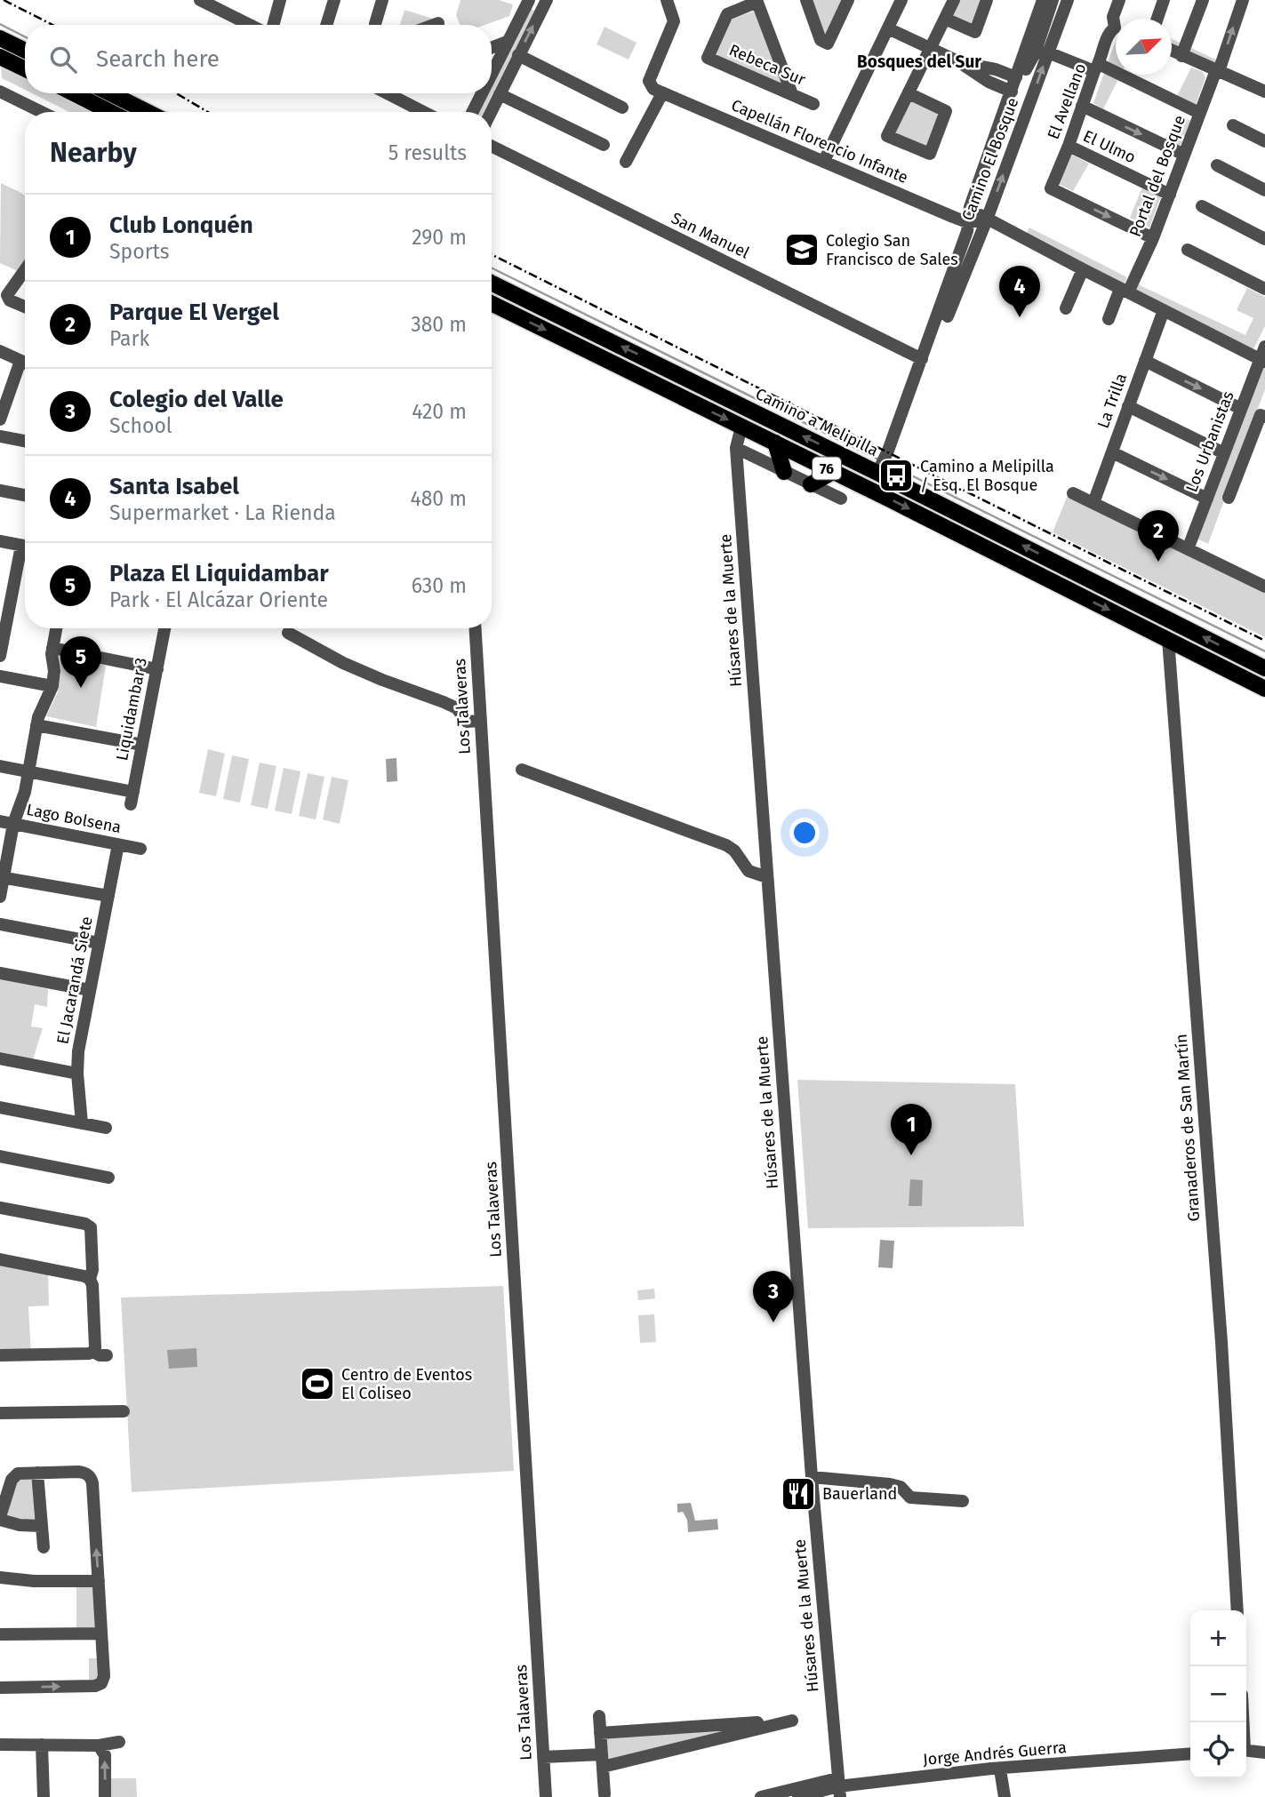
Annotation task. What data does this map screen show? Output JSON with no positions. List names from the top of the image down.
{
  "streets": {
    "main road": ["Camino a Melipilla", "76"],
    "street": [
      "Rebeca Sur",
      "El Avellano",
      "Capellán Florencio Infante",
      "El Ulmo",
      "Camino El Bosque",
      "Portal del Bosque",
      "San Manuel",
      "La Trilla",
      "Los Urbanistas",
      "Húsares de la Muerte",
      "Los Talaveras",
      "Liquidambar 3",
      "Lago Bolsena",
      "El Jacarandá Siete",
      "Granaderos de San Martín",
      "Jorge Andrés Guerra"
    ]
  },
  "crossings": [
    ["El Avellano", "El Ulmo"],
    ["El Avellano", "Portal del Bosque"],
    ["Capellán Florencio Infante", "Camino El Bosque"],
    ["El Ulmo", "Portal del Bosque"],
    ["Camino El Bosque", "San Manuel"],
    ["Camino El Bosque", "Camino a Melipilla"],
    ["76", "Húsares de la Muerte"],
    ["76", "Granaderos de San Martín"],
    ["Húsares de la Muerte", "Jorge Andrés Guerra"],
    ["Lago Bolsena", "El Jacarandá Siete"]
  ],
  "districts": ["Bosques del Sur"],
  "places": {
    "school or university": ["Colegio San Francisco de Sales"],
    "bus stop": ["Camino a Melipilla / Esq. El Bosque"],
    "sports": ["Centro de Eventos El Coliseo"],
    "restaurant": ["Bauerland"]
  },
  "north": "top right",
  "page": {
    "search": "Search here",
    "heading": ["Nearby", "5 results"],
    "list": [
      {
        "mark": "1",
        "name": "Club Lonquén",
        "note": "Sports",
        "value": "290 m"
      },
      {
        "mark": "2",
        "name": "Parque El Vergel",
        "note": "Park",
        "value": "380 m"
      },
      {
        "mark": "3",
        "name": "Colegio del Valle",
        "note": "School",
        "value": "420 m"
      },
      {
        "mark": "4",
        "name": "Santa Isabel",
        "note": "Supermarket · La Rienda",
        "value": "480 m"
      },
      {
        "mark": "5",
        "name": "Plaza El Liquidambar",
        "note": "Park · El Alcázar Oriente",
        "value": "630 m"
      }
    ],
    "pins": [
      "4",
      "2",
      "5",
      "1",
      "3"
    ],
    "map_buttons": ["+", "−"]
  }
}
